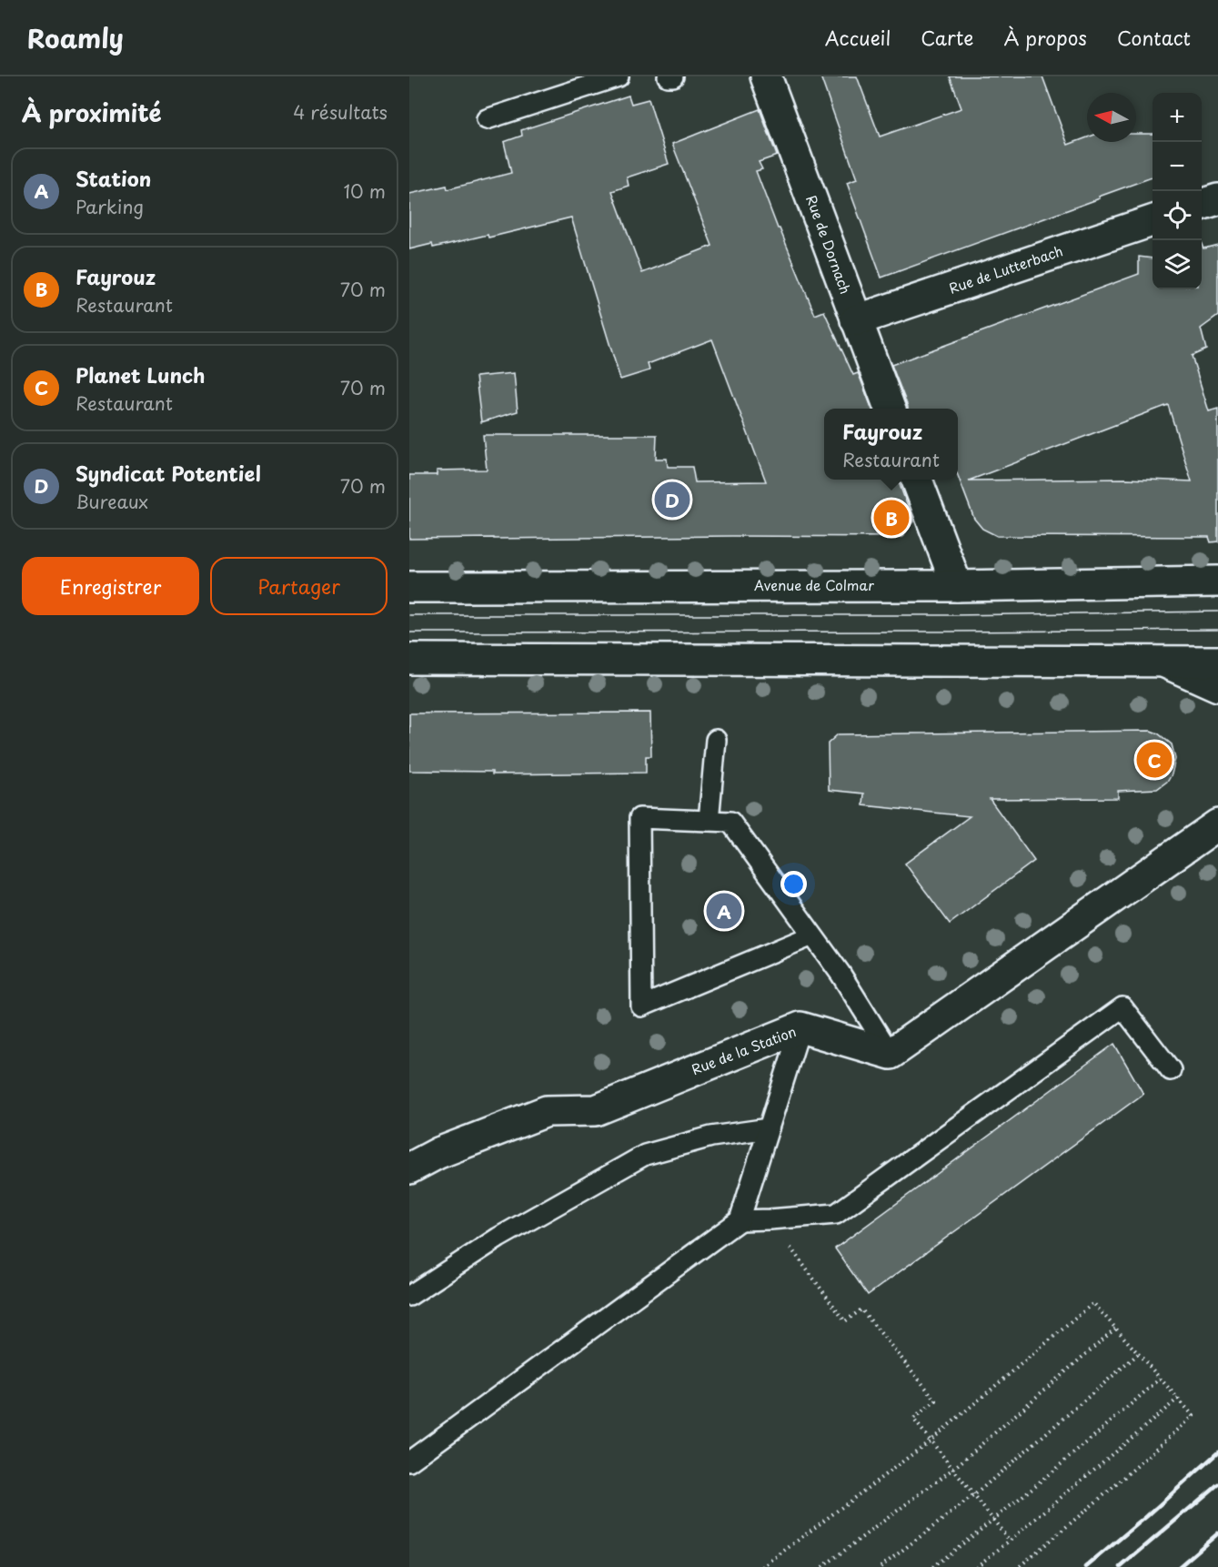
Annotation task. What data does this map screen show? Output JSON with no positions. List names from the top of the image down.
{
  "streets": {
    "street": [
      "Rue de Dornach",
      "Rue de Lutterbach",
      "Avenue de Colmar",
      "Rue de la Station"
    ]
  },
  "crossings": [
    ["Rue de Dornach", "Rue de Lutterbach"]
  ],
  "north": "left",
  "page": {
    "header": "Roamly",
    "nav": [
      "Accueil",
      "Carte",
      "À propos",
      "Contact"
    ],
    "heading": ["À proximité", "4 résultats"],
    "map_buttons": ["+", "−"],
    "list": [
      {
        "mark": "A",
        "name": "Station",
        "note": "Parking",
        "value": "10 m"
      },
      {
        "mark": "B",
        "name": "Fayrouz",
        "note": "Restaurant",
        "value": "70 m"
      },
      {
        "mark": "C",
        "name": "Planet Lunch",
        "note": "Restaurant",
        "value": "70 m"
      },
      {
        "mark": "D",
        "name": "Syndicat Potentiel",
        "note": "Bureaux",
        "value": "70 m"
      }
    ],
    "popup": ["Fayrouz", "Restaurant"],
    "pins": [
      "D",
      "B",
      "C",
      "A"
    ],
    "buttons": ["Enregistrer", "Partager"]
  }
}
